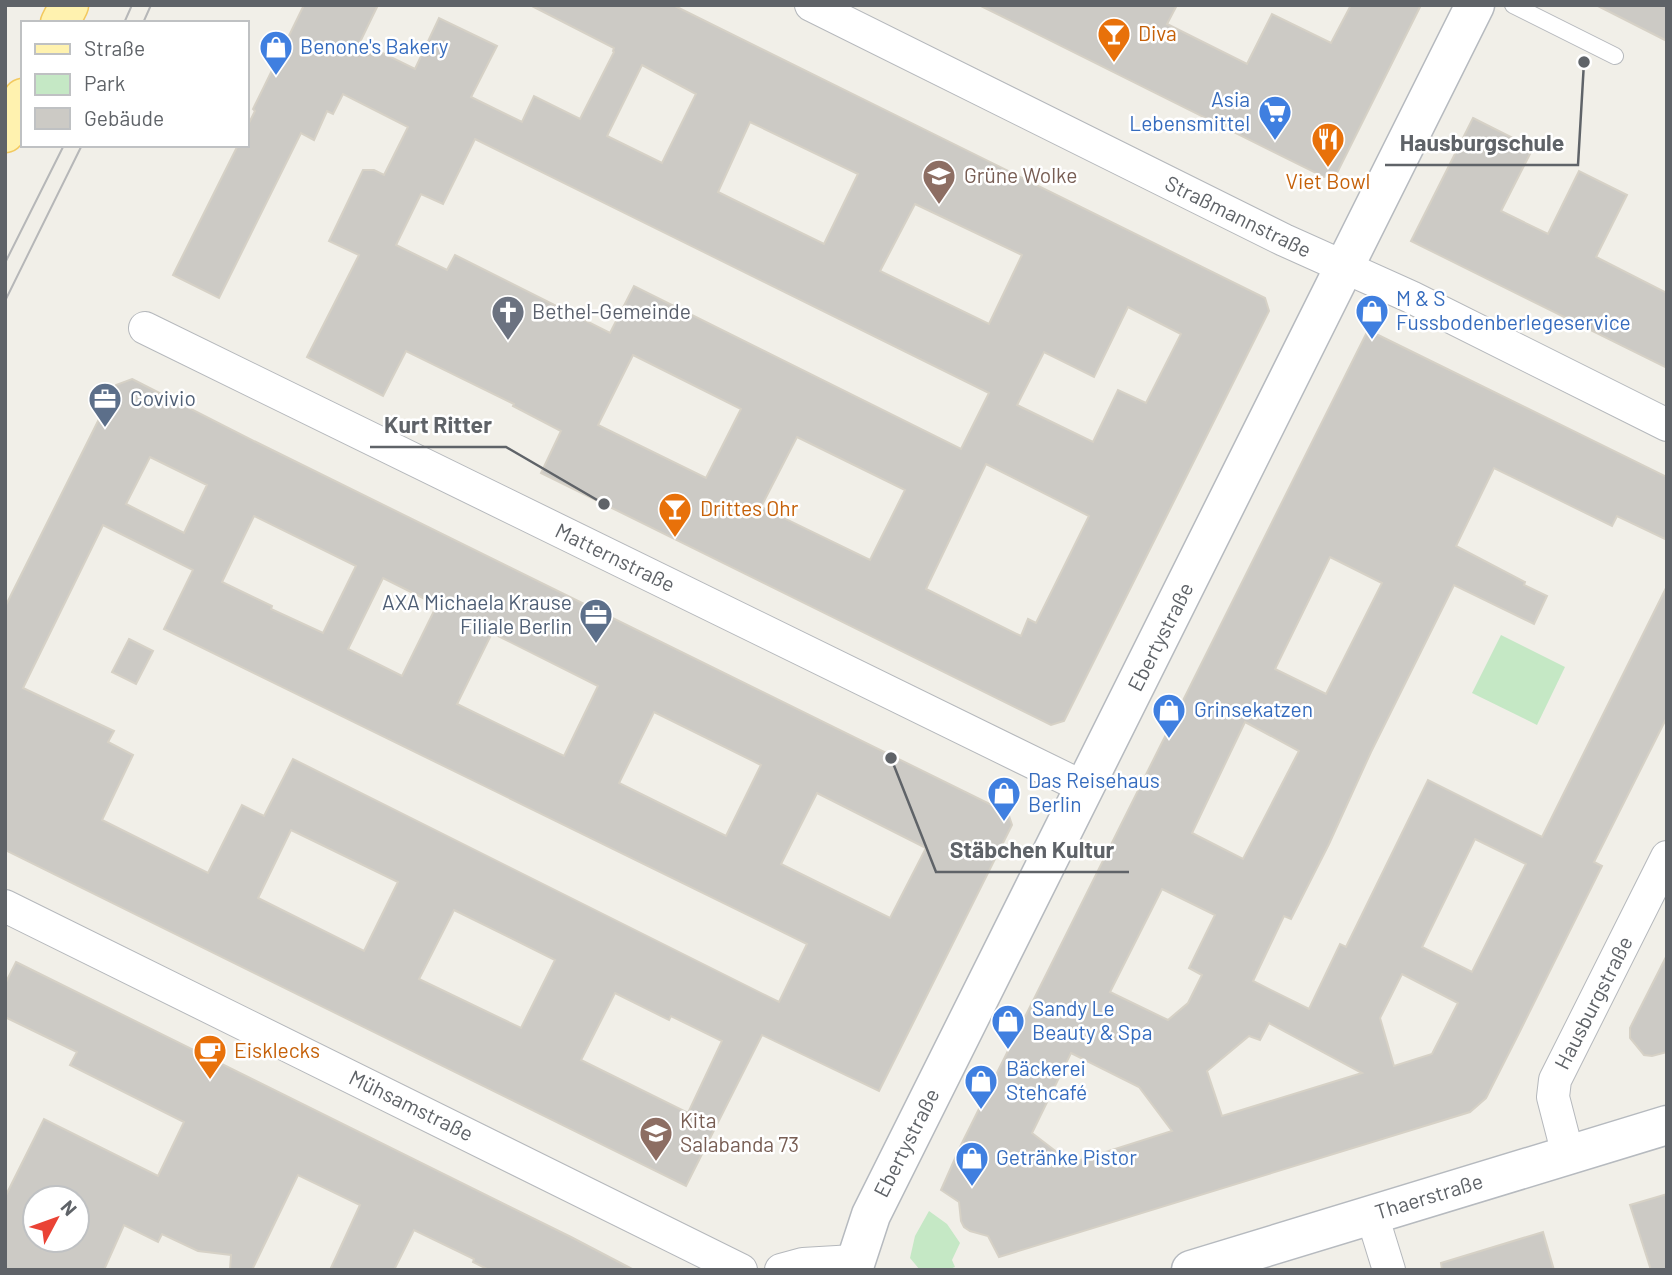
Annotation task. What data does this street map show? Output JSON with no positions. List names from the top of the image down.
{
  "streets": {
    "street": [
      "Straßmannstraße",
      "Matternstraße",
      "Ebertystraße",
      "Hausburgstraße",
      "Mühsamstraße",
      "Thaerstraße"
    ]
  },
  "crossings": [
    ["Straßmannstraße", "Ebertystraße"],
    ["Matternstraße", "Ebertystraße"],
    ["Hausburgstraße", "Thaerstraße"]
  ],
  "places": {
    "other": ["Hausburgschule", "Kurt Ritter", "Stäbchen Kultur"],
    "bar": ["Diva", "Drittes Ohr"],
    "shop": [
      "Benone's Bakery",
      "M & S Fussbodenberlegeservice",
      "Grinsekatzen",
      "Das Reisehaus Berlin",
      "Sandy Le Beauty & Spa",
      "Bäckerei Stehcafé",
      "Getränke Pistor"
    ],
    "supermarket": ["Asia Lebensmittel"],
    "restaurant": ["Viet Bowl"],
    "school or university": ["Grüne Wolke", "Kita Salabanda 73"],
    "church": ["Bethel-Gemeinde"],
    "office": ["Covivio", "AXA Michaela Krause Filiale Berlin"],
    "cafe": ["Eisklecks"]
  },
  "legend": ["Straße", "Park", "Gebäude"],
  "north": "top right"
}
